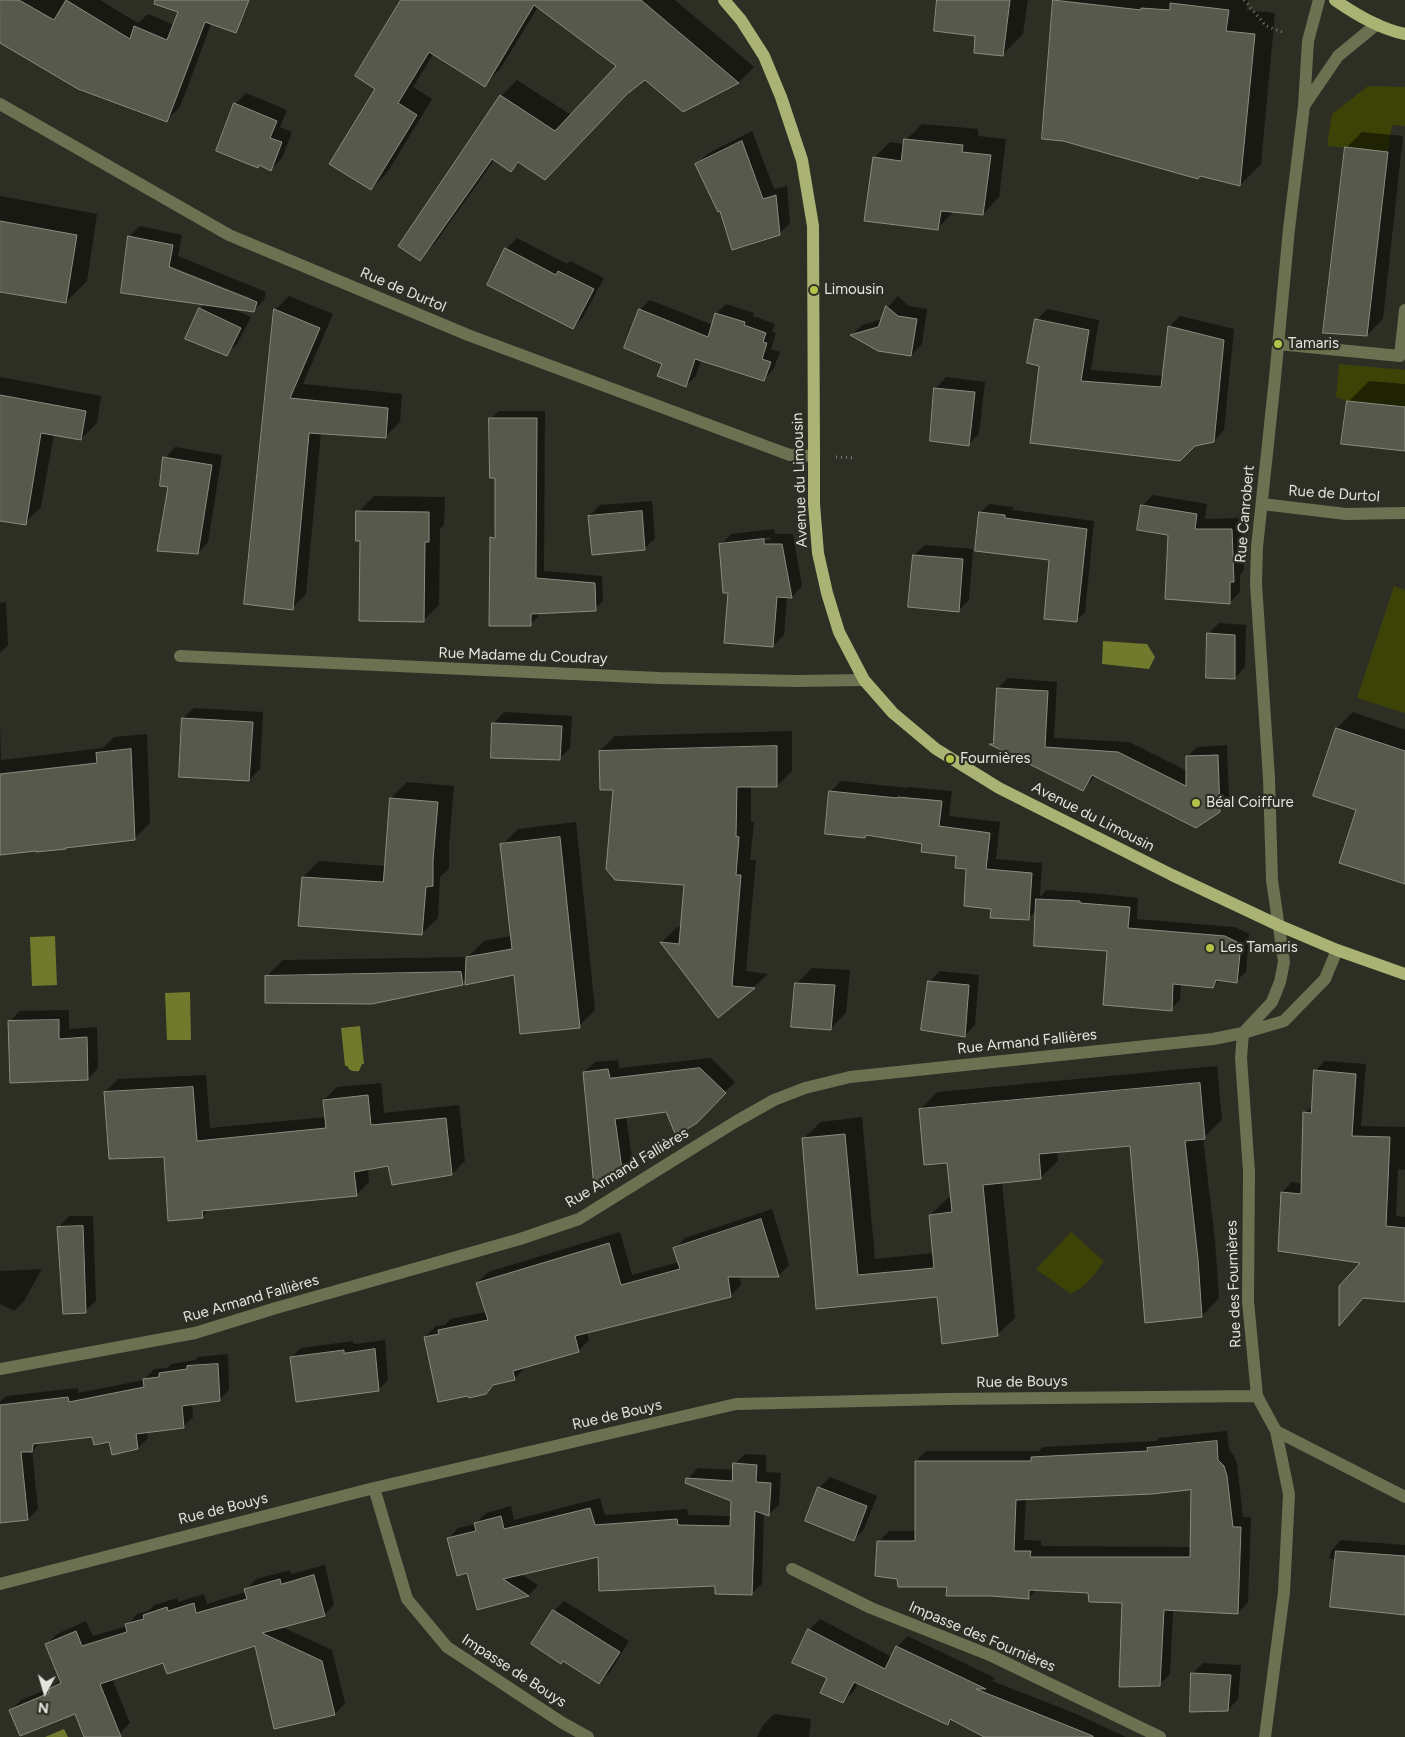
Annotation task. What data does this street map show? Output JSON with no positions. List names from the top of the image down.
{
  "streets": {
    "main road": ["Avenue du Limousin"],
    "street": [
      "Rue de Durtol",
      "Rue Canrobert",
      "Rue Madame du Coudray",
      "Rue Armand Fallières",
      "Rue des Fournières",
      "Rue de Bouys",
      "Impasse des Fournières",
      "Impasse de Bouys"
    ]
  },
  "crossings": [
    ["Rue de Durtol", "Avenue du Limousin"],
    ["Rue de Durtol", "Rue Canrobert"],
    ["Avenue du Limousin", "Rue Canrobert"],
    ["Avenue du Limousin", "Rue Madame du Coudray"],
    ["Avenue du Limousin", "Rue Armand Fallières"],
    ["Rue Armand Fallières", "Rue des Fournières"],
    ["Rue des Fournières", "Rue de Bouys"],
    ["Rue de Bouys", "Impasse de Bouys"]
  ],
  "places": [
    "Limousin",
    "Tamaris",
    "Fournières",
    "Béal Coiffure",
    "Les Tamaris"
  ],
  "north": "bottom"
}
